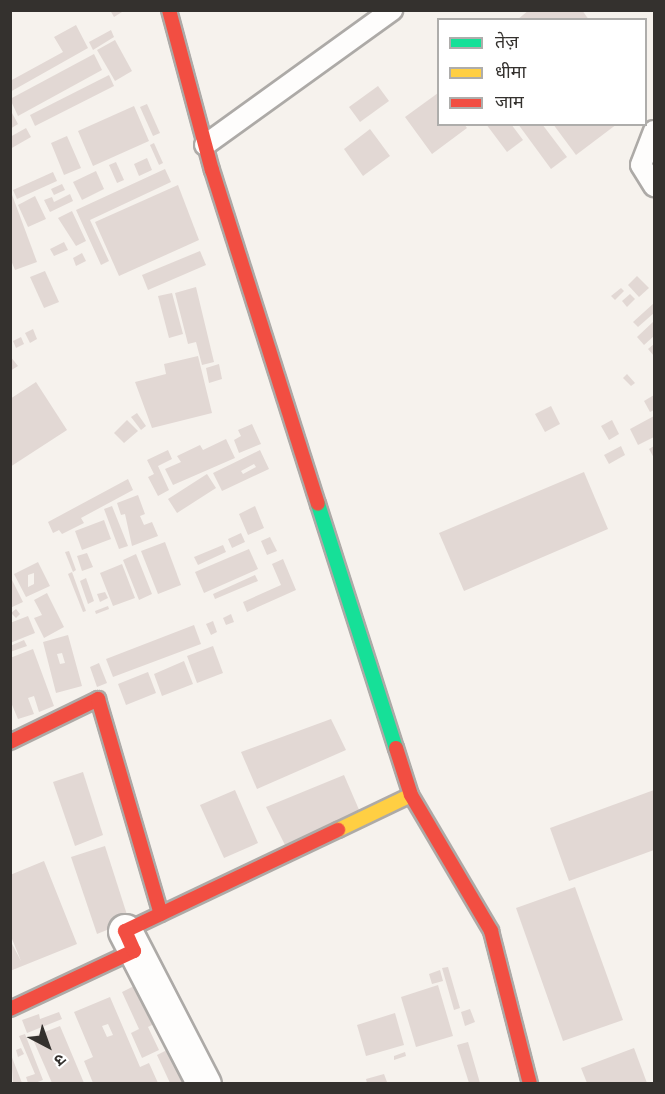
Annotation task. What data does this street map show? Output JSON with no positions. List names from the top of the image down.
{
  "legend": ["तेज़", "धीमा", "जाम"],
  "north": "bottom right"
}
